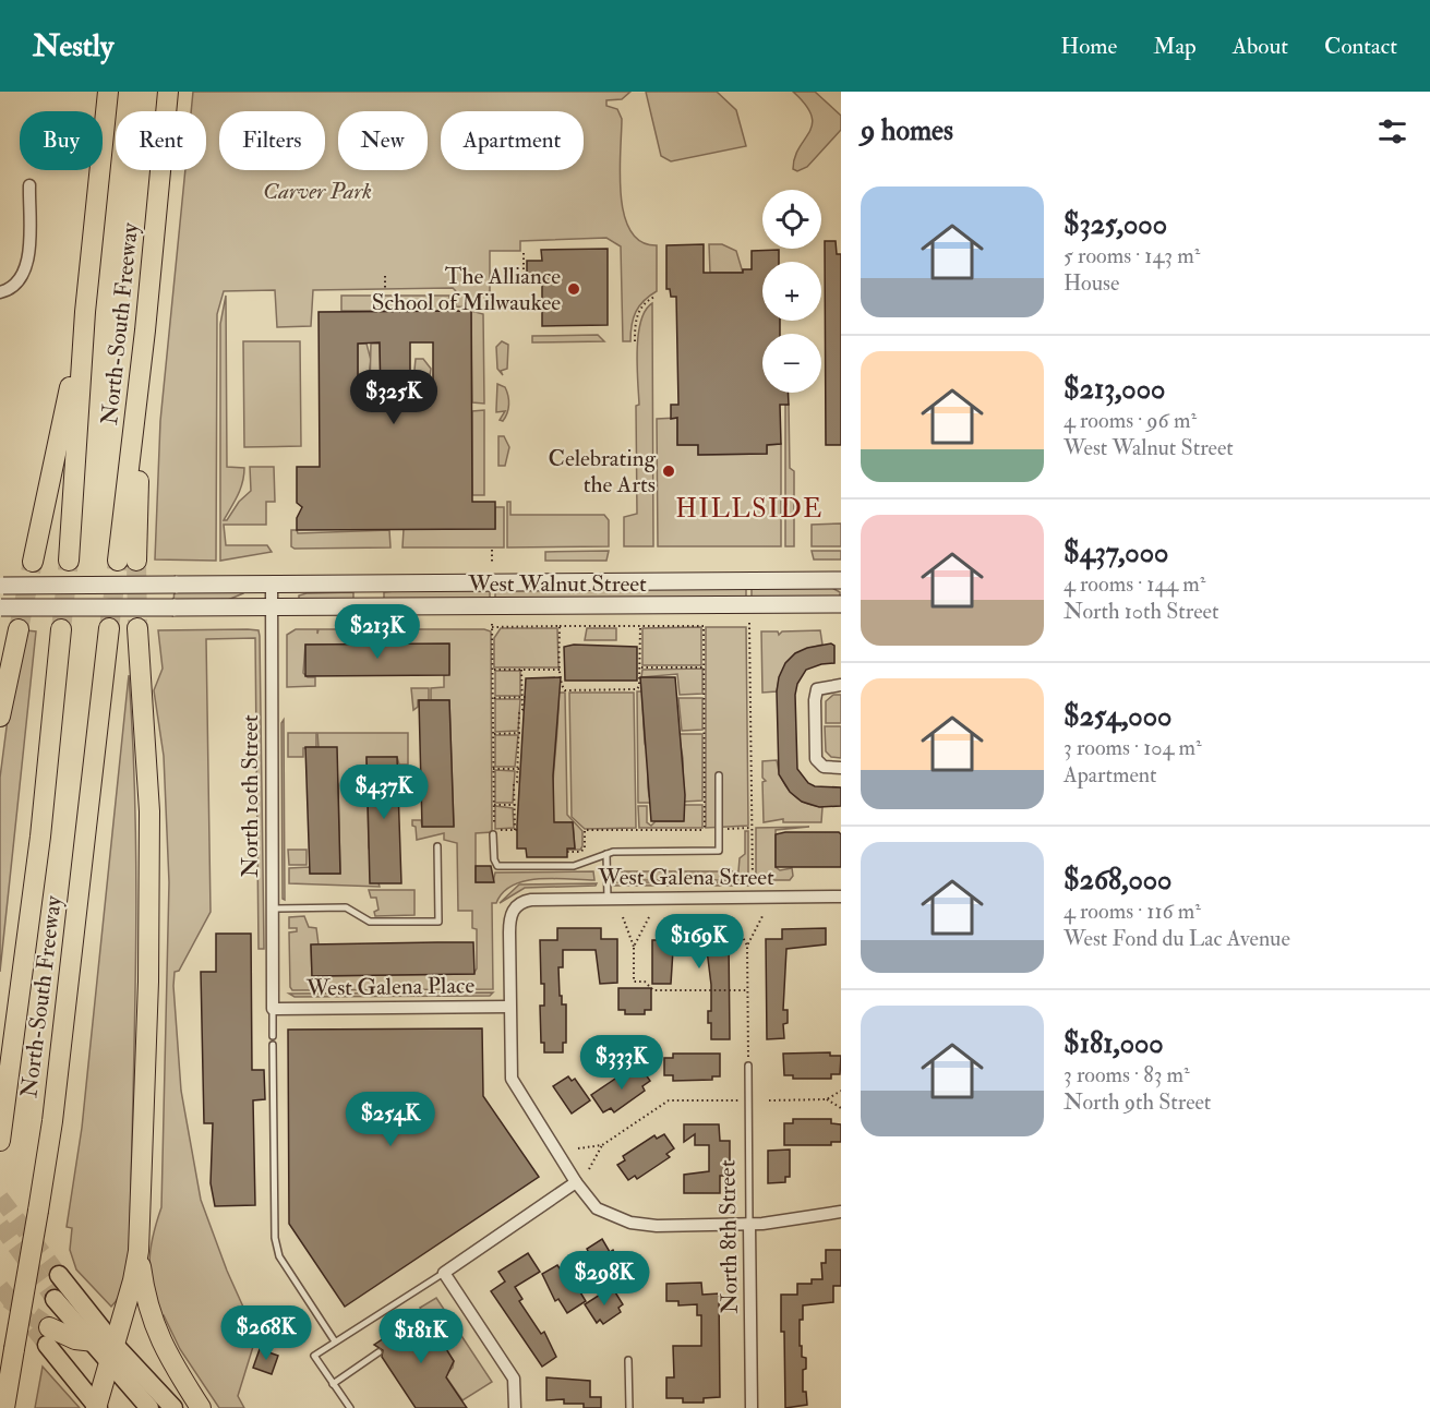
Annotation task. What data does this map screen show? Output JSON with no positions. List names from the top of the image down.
{
  "streets": {
    "highway": ["North-South Freeway"],
    "main road": ["West Walnut Street"],
    "street": [
      "North 10th Street",
      "West Galena Street",
      "West Galena Place",
      "North 8th Street"
    ]
  },
  "crossings": [
    ["West Walnut Street", "North 10th Street"],
    ["North 10th Street", "West Galena Place"],
    ["West Galena Street", "West Galena Place"]
  ],
  "districts": ["HILLSIDE"],
  "parks": ["Carver Park"],
  "places": ["The Alliance School of Milwaukee", "Celebrating the Arts"],
  "page": {
    "header": "Nestly",
    "nav": [
      "Home",
      "Map",
      "About",
      "Contact"
    ],
    "heading": "9 homes",
    "chip": [
      "Buy",
      "Rent",
      "Filters",
      "New",
      "Apartment"
    ],
    "list": [
      {
        "name": "$325,000",
        "note": "5 rooms · 143 m² · House"
      },
      {
        "name": "$213,000",
        "note": "4 rooms · 96 m² · West Walnut Street"
      },
      {
        "name": "$437,000",
        "note": "4 rooms · 144 m² · North 10th Street"
      },
      {
        "name": "$254,000",
        "note": "3 rooms · 104 m² · Apartment"
      },
      {
        "name": "$268,000",
        "note": "4 rooms · 116 m² · West Fond du Lac Avenue"
      },
      {
        "name": "$181,000",
        "note": "3 rooms · 83 m² · North 9th Street"
      }
    ],
    "map_buttons": ["+", "−"],
    "price": [
      "$325K",
      "$213K",
      "$437K",
      "$169K",
      "$333K",
      "$254K",
      "$298K",
      "$268K",
      "$181K"
    ]
  }
}
